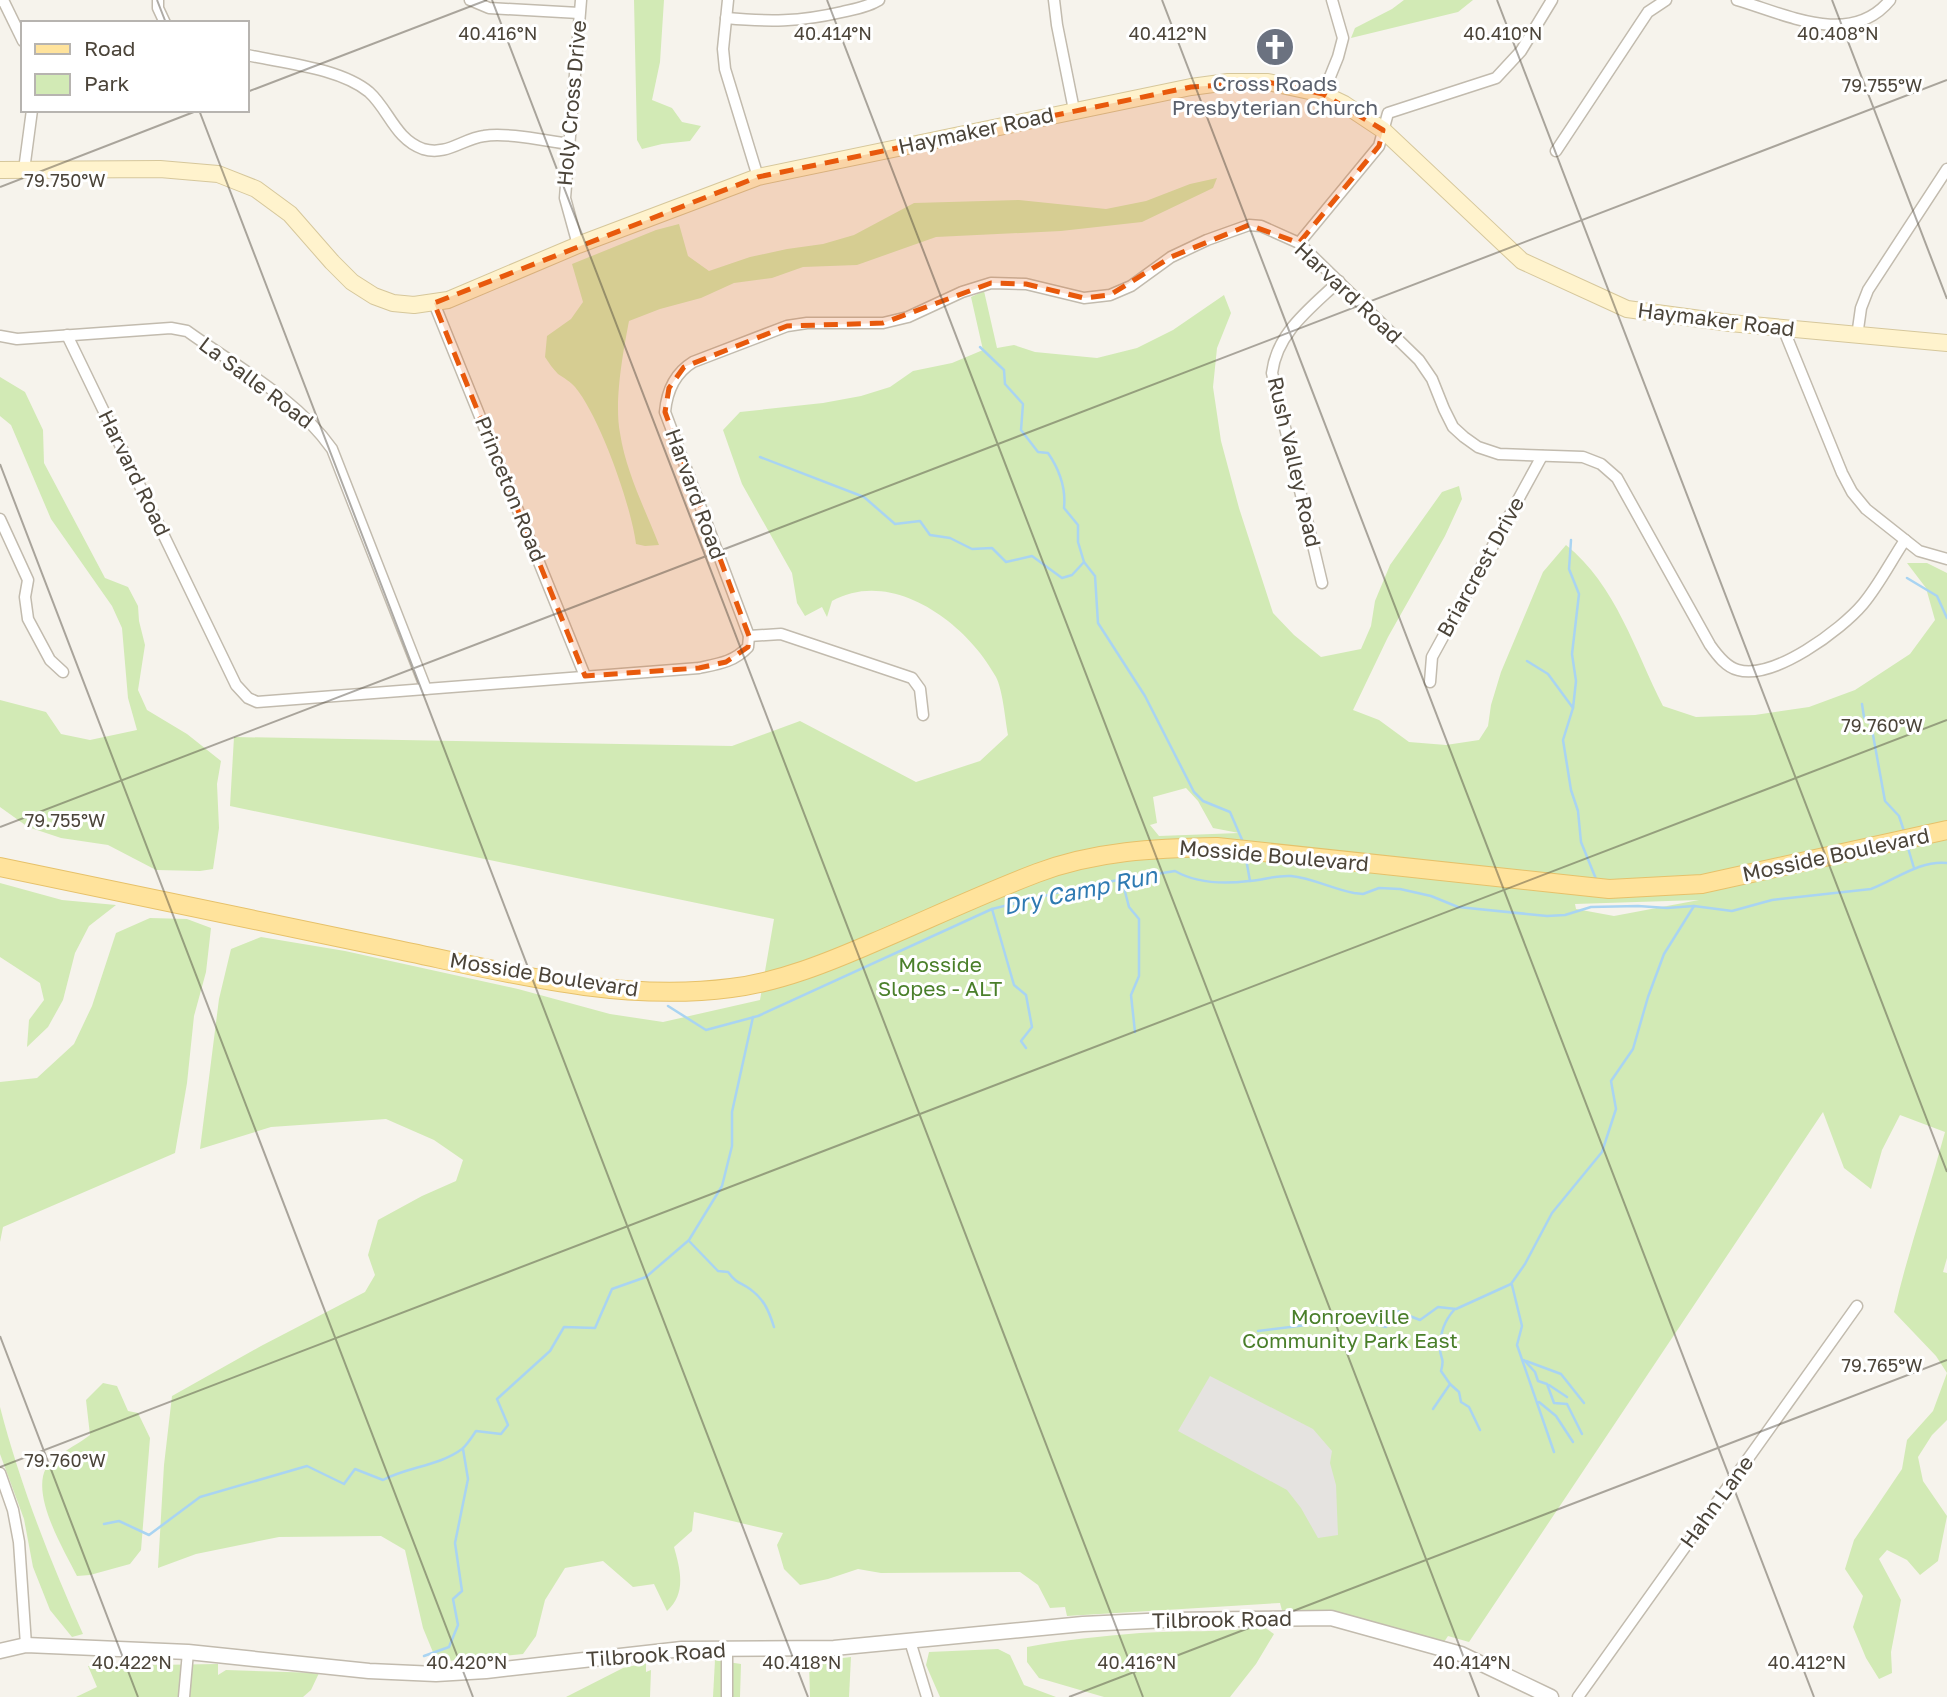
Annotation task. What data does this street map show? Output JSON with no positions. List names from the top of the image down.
{
  "streets": {
    "main road": ["Haymaker Road", "Mosside Boulevard"],
    "street": [
      "Holy Cross Drive",
      "Harvard Road",
      "La Salle Road",
      "Rush Valley Road",
      "Princeton Road",
      "Briarcrest Drive",
      "Hahn Lane",
      "Tilbrook Road"
    ]
  },
  "crossings": [
    ["Holy Cross Drive", "Haymaker Road"],
    ["Haymaker Road", "Princeton Road"],
    ["Harvard Road", "La Salle Road"],
    ["Harvard Road", "Rush Valley Road"],
    ["Harvard Road", "Princeton Road"],
    ["Harvard Road", "Briarcrest Drive"]
  ],
  "water": ["Dry Camp Run"],
  "parks": ["Mosside Slopes - ALT", "Monroeville Community Park East"],
  "places": {
    "church": ["Cross Roads Presbyterian Church"]
  },
  "legend": ["Road", "Park"],
  "coordinates": [
    "40.408°N",
    "40.410°N",
    "40.416°N",
    "40.414°N",
    "40.412°N",
    "79.755°W",
    "79.750°W",
    "79.760°W",
    "79.765°W",
    "40.422°N",
    "40.420°N",
    "40.418°N"
  ]
}
